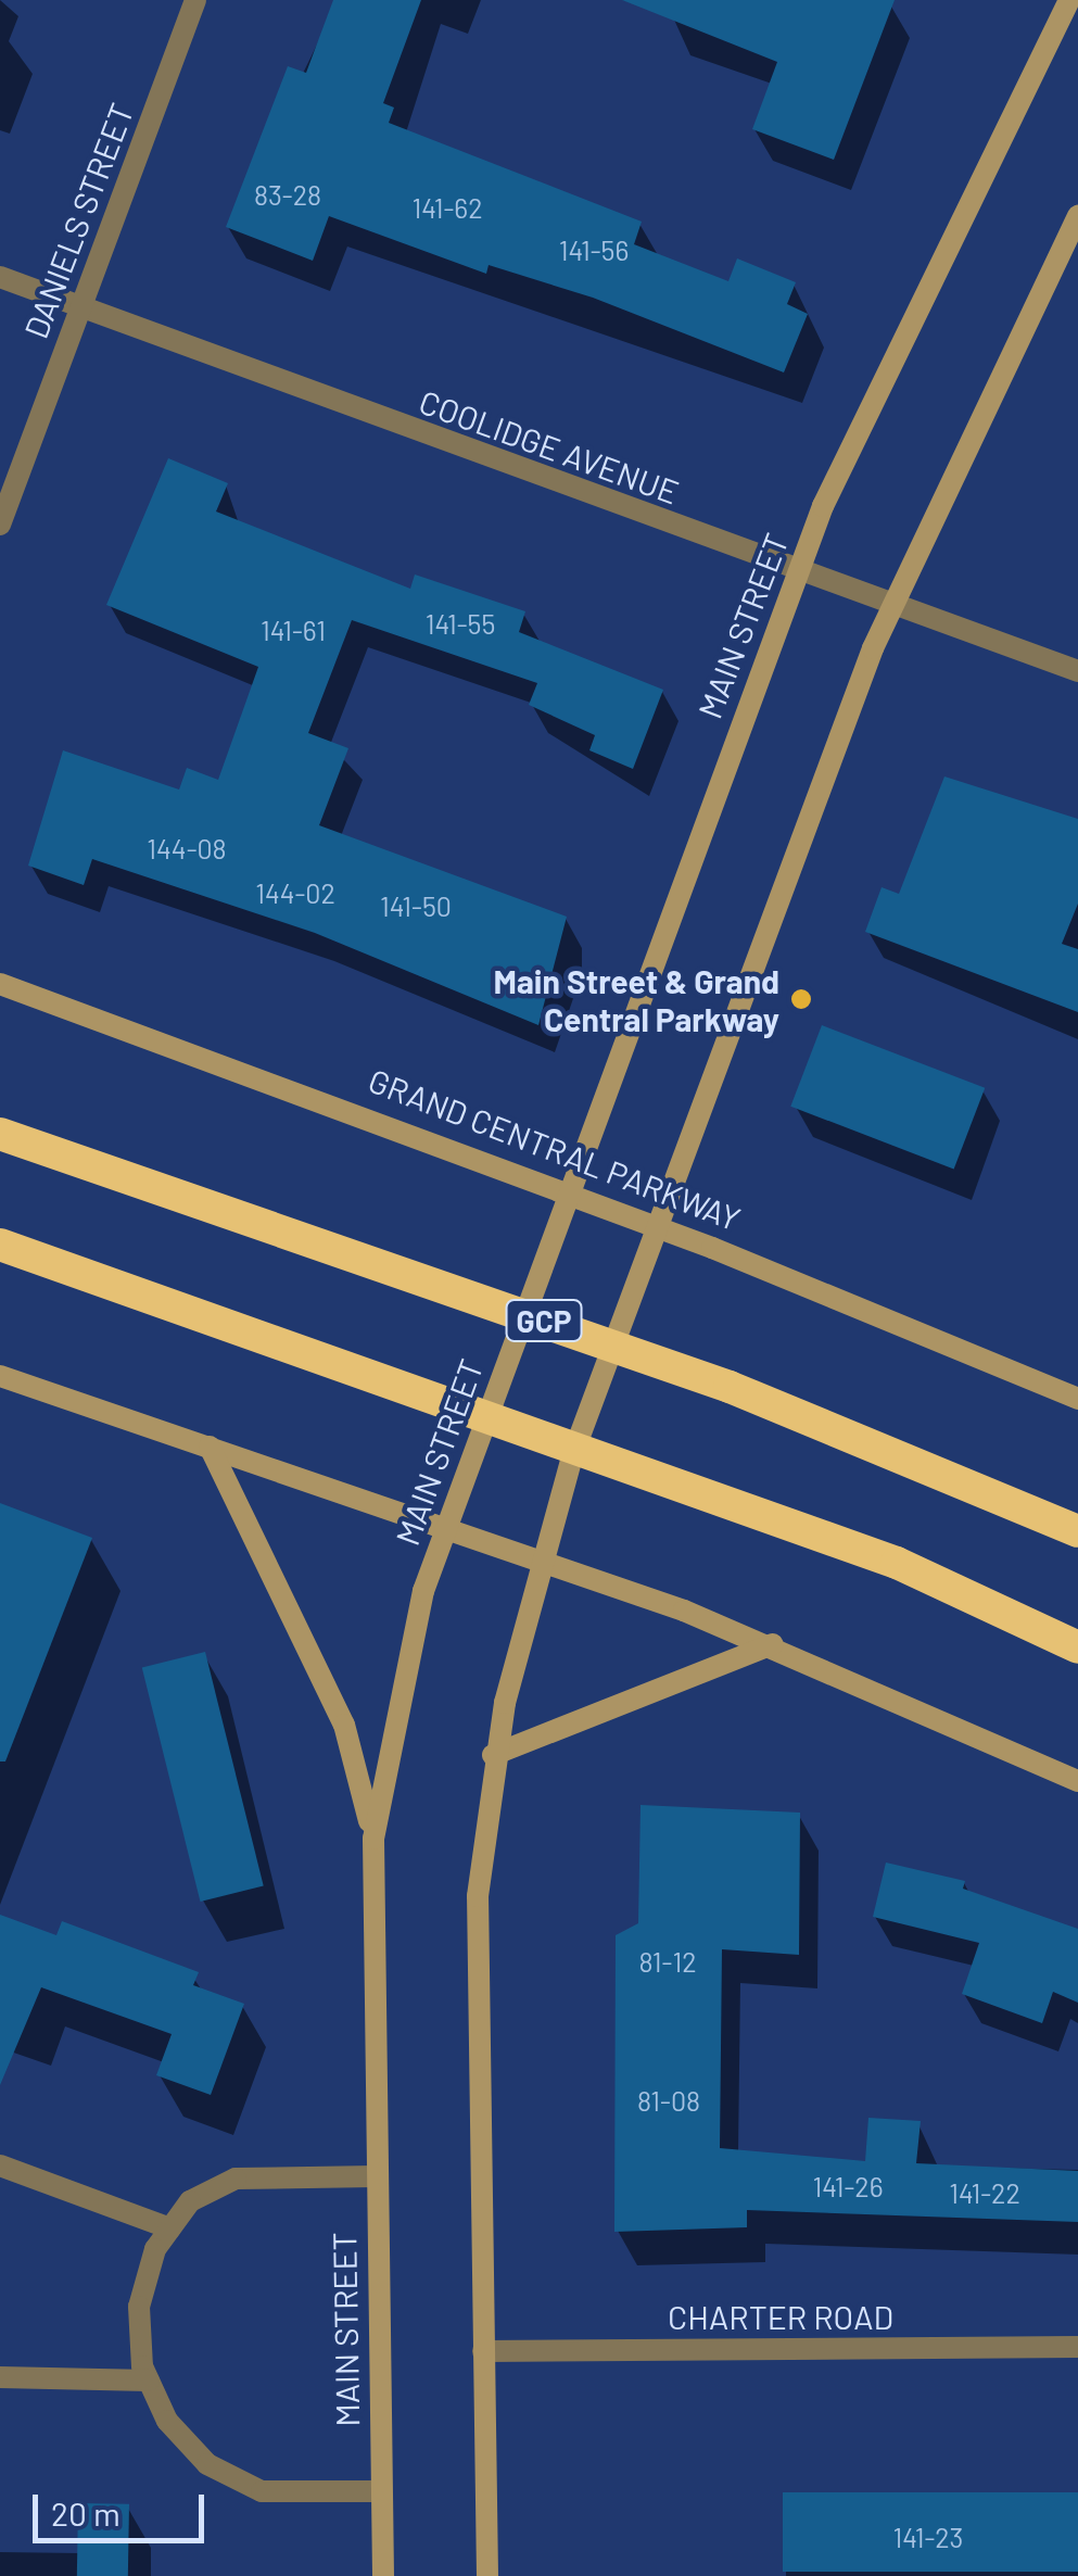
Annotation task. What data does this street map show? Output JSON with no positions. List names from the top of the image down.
{
  "streets": {
    "highway": ["GCP"],
    "main road": ["MAIN STREET", "GRAND CENTRAL PARKWAY"],
    "street": ["DANIELS STREET", "COOLIDGE AVENUE", "CHARTER ROAD"]
  },
  "crossings": [
    ["DANIELS STREET", "COOLIDGE AVENUE"],
    ["COOLIDGE AVENUE", "MAIN STREET"],
    ["MAIN STREET", "GRAND CENTRAL PARKWAY"]
  ],
  "places": ["Main Street & Grand Central Parkway"],
  "house_numbers": [
    "83-28",
    "141-62",
    "141-56",
    "141-55",
    "141-61",
    "144-08",
    "144-02",
    "141-50",
    "81-12",
    "81-08",
    "141-26",
    "141-22",
    "141-23"
  ],
  "scale_bar": "20 m"
}
